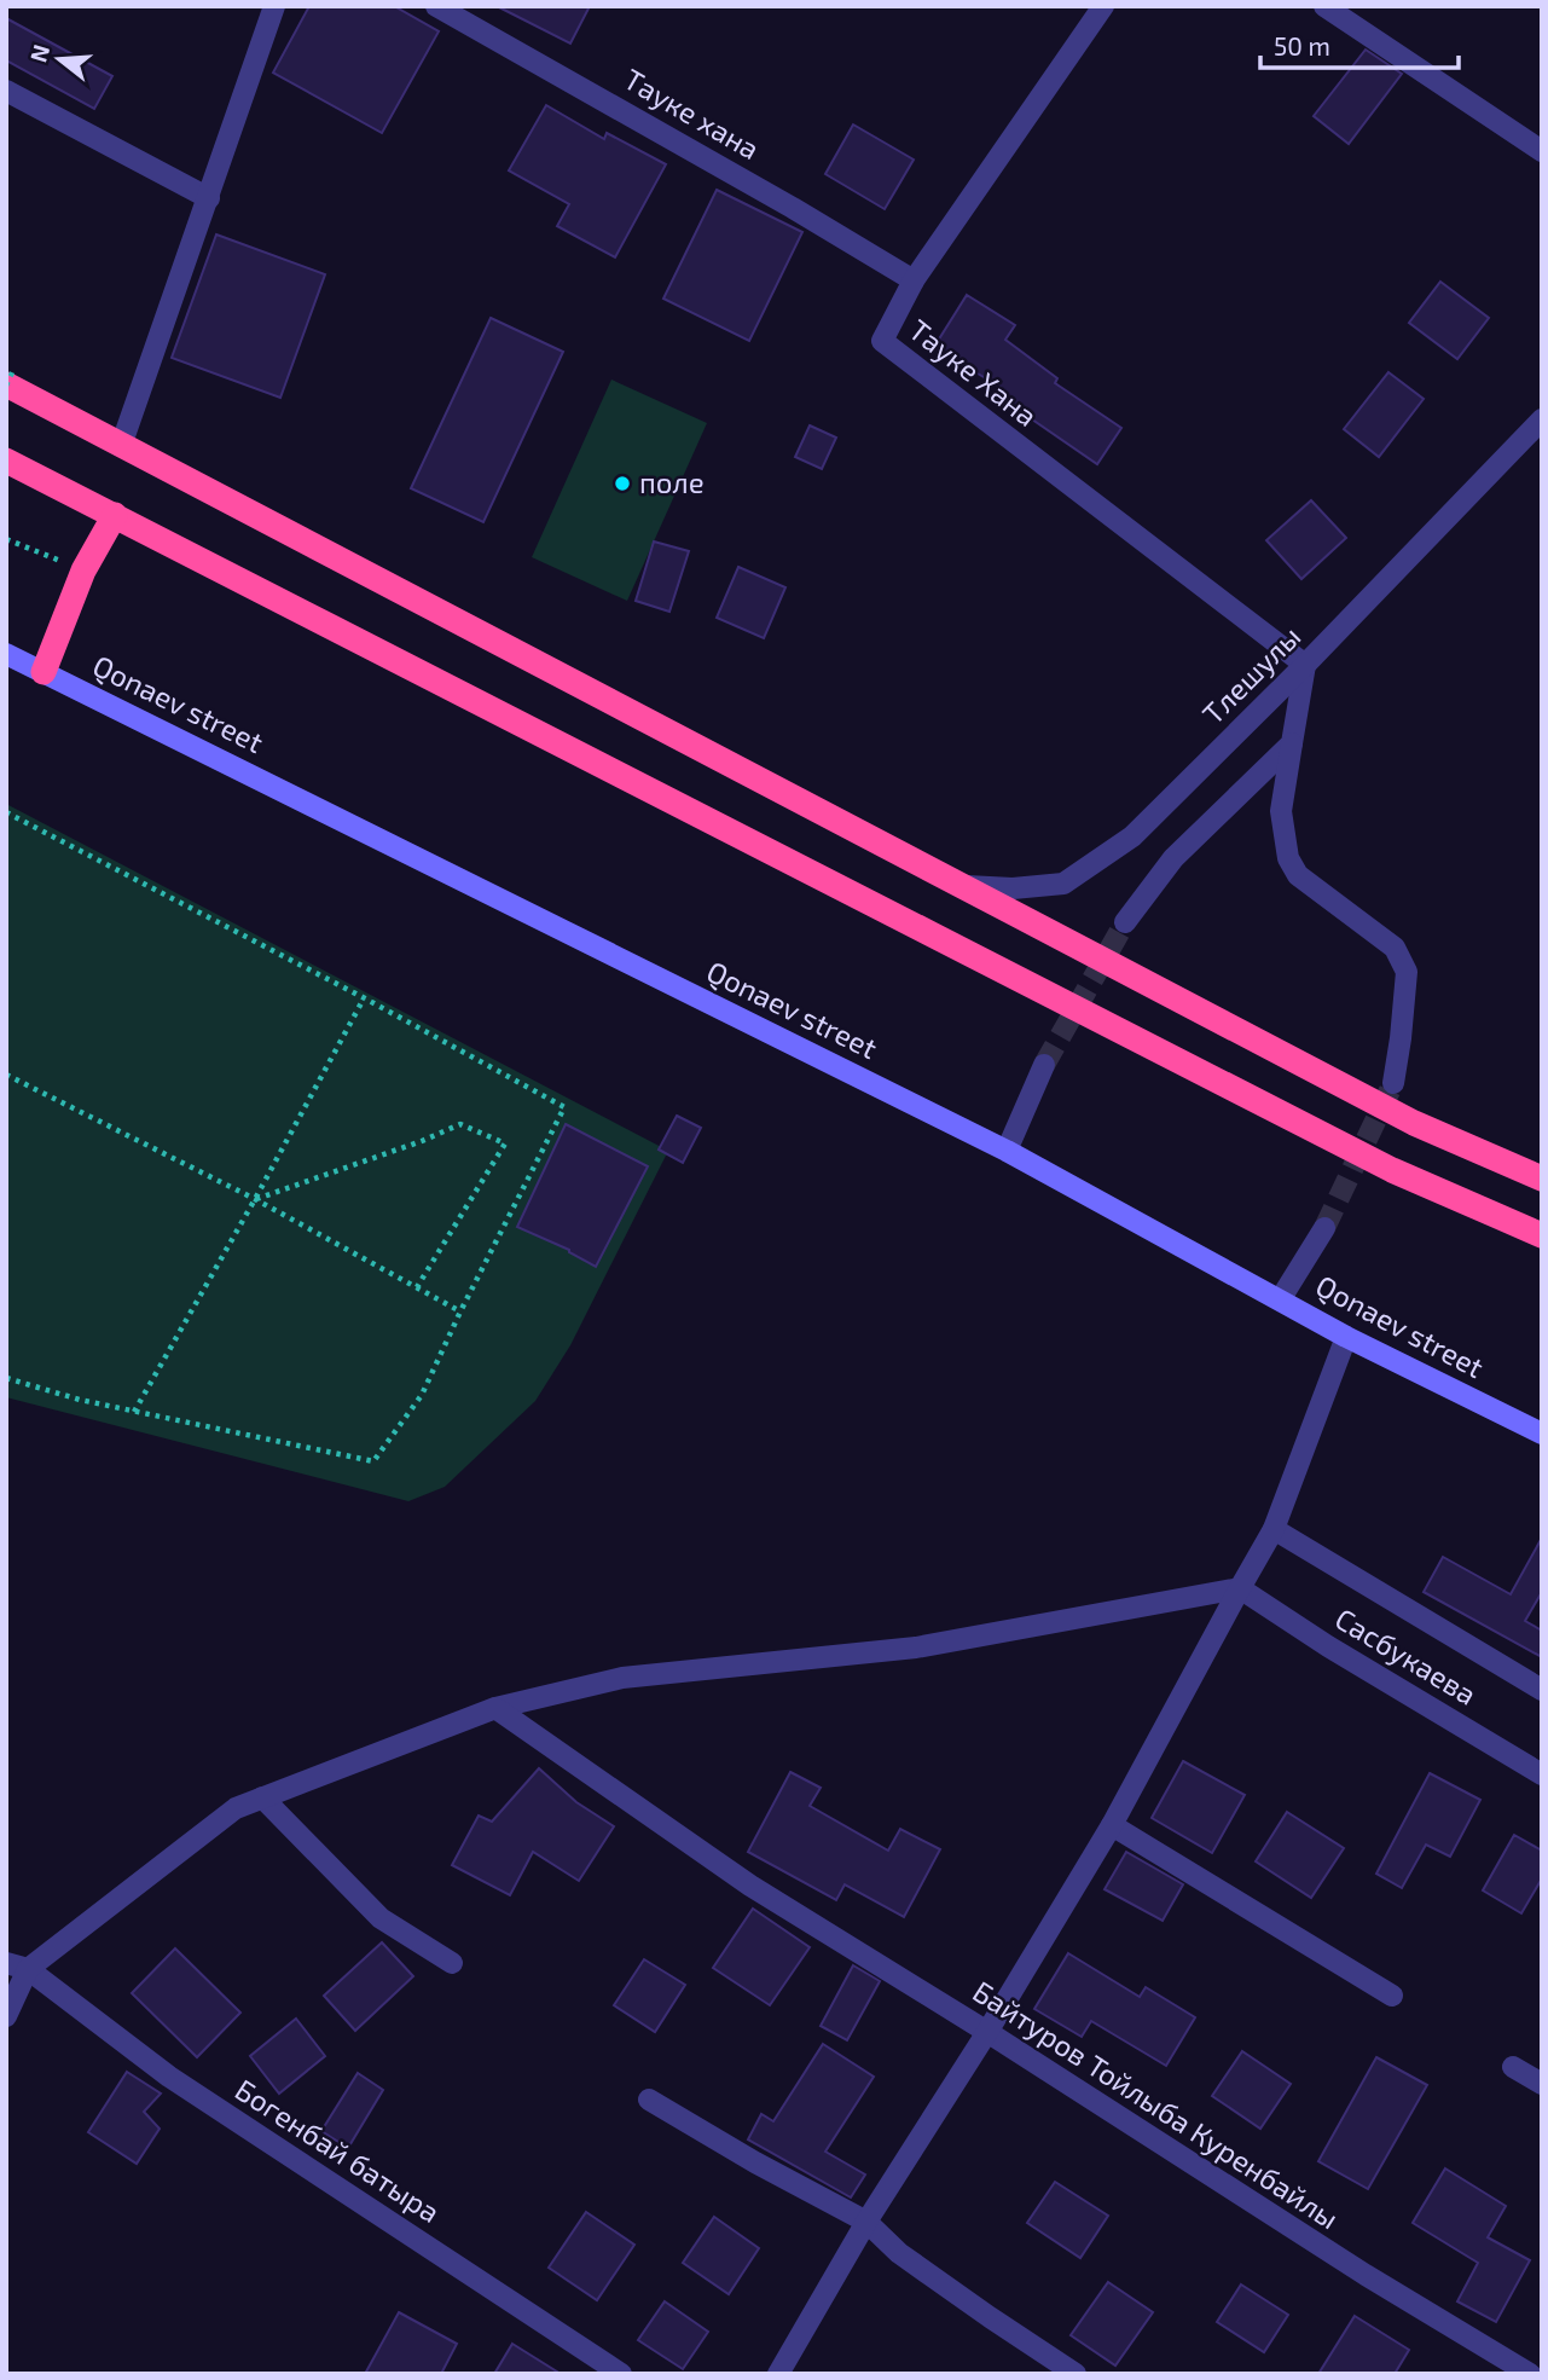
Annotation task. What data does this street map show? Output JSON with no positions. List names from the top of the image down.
{
  "streets": {
    "main road": ["Qonaev street"],
    "street": [
      "Тауке хана",
      "Тауке Хана",
      "Тлешулы",
      "Сасбукаева",
      "Байтуров Тойлыба Куренбайлы",
      "Богенбай батыра"
    ]
  },
  "crossings": [
    ["Тауке хана", "Тауке Хана"],
    ["Тауке Хана", "Тлешулы"]
  ],
  "places": ["поле"],
  "scale_bar": "50 m",
  "north": "left"
}
